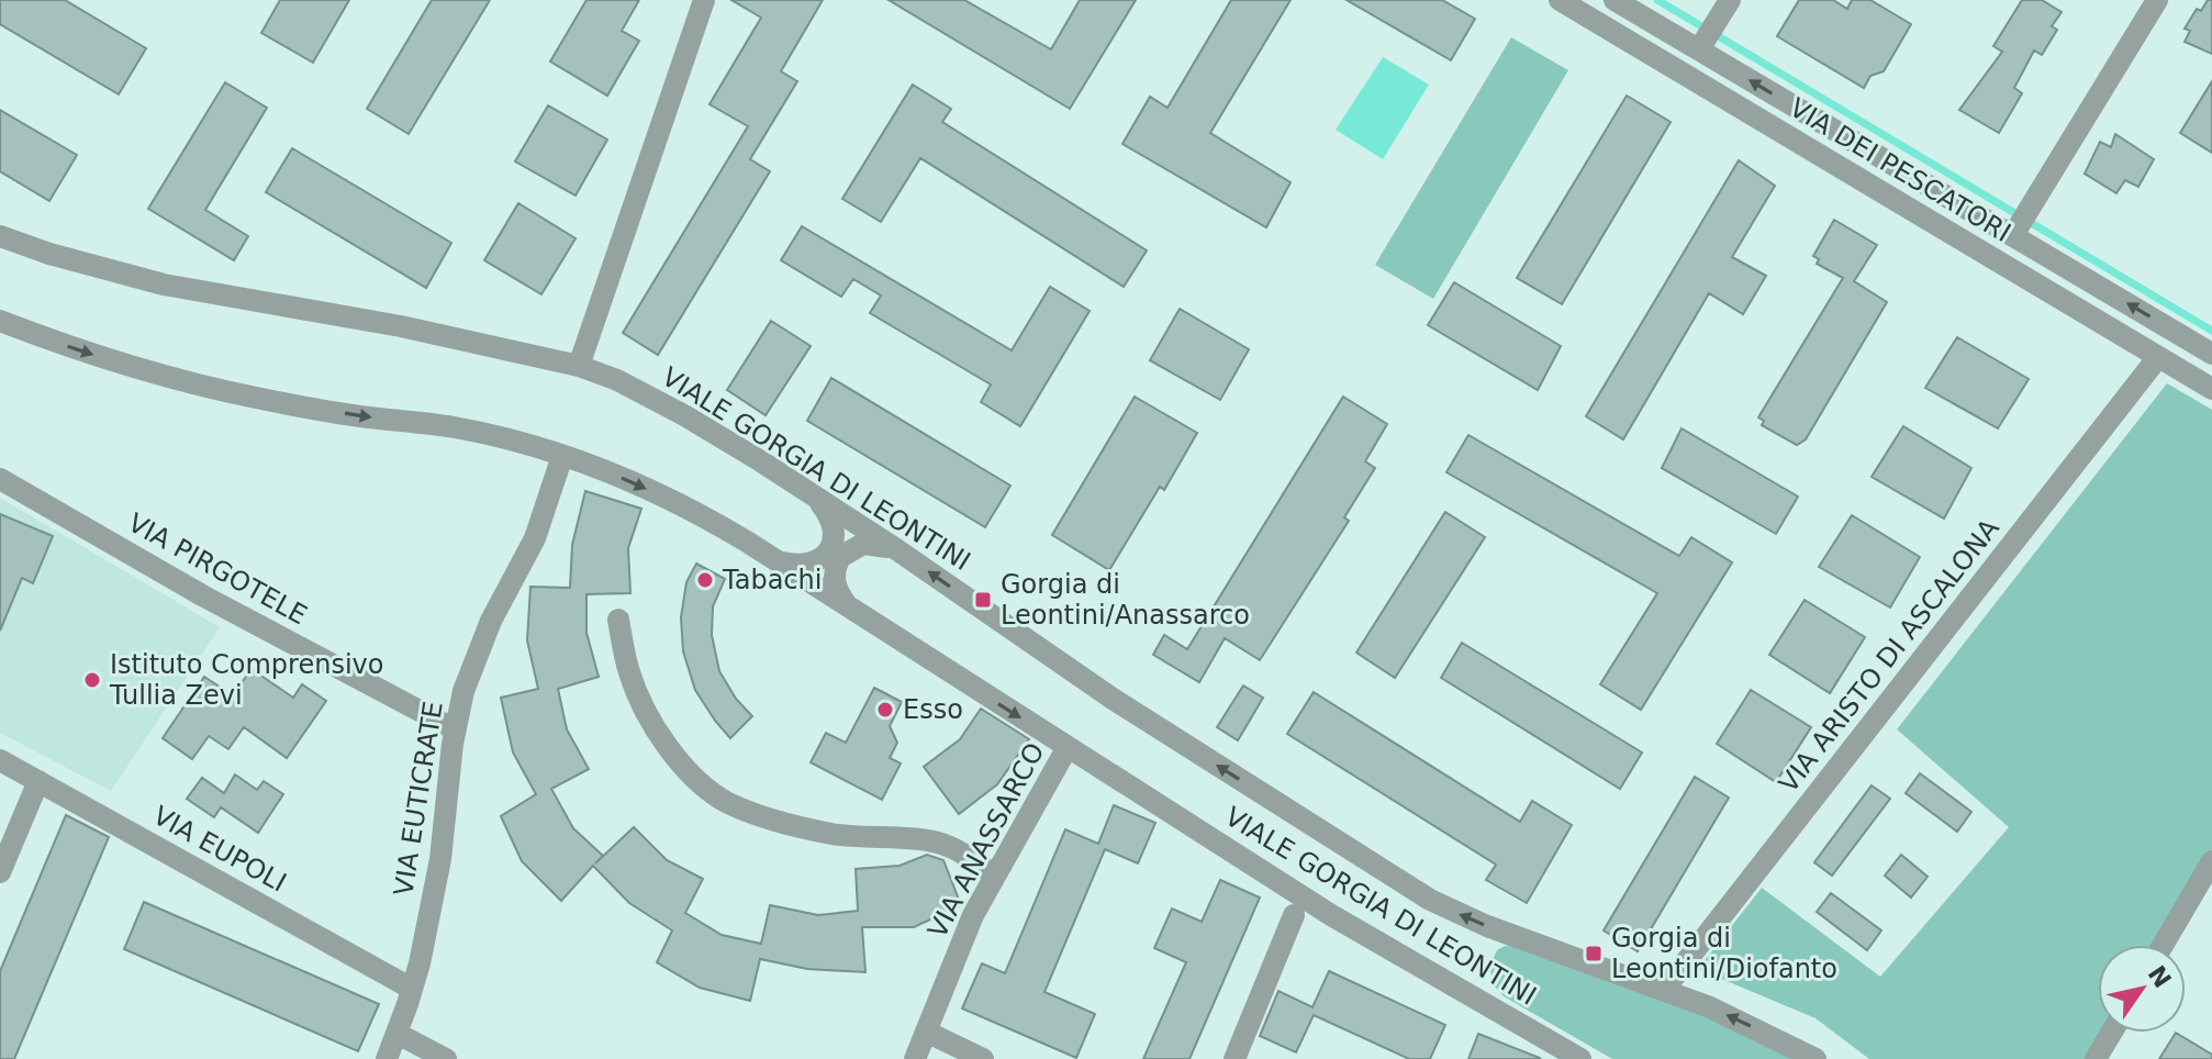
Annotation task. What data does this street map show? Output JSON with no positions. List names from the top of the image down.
{
  "streets": {
    "street": [
      "VIA DEI PESCATORI",
      "VIALE GORGIA DI LEONTINI",
      "VIA PIRGOTELE",
      "VIA ARISTO DI ASCALONA",
      "VIA EUTICRATE",
      "VIA ANASSARCO",
      "VIA EUPOLI"
    ]
  },
  "crossings": [
    ["VIA DEI PESCATORI", "VIA ARISTO DI ASCALONA"],
    ["VIALE GORGIA DI LEONTINI", "VIA ARISTO DI ASCALONA"],
    ["VIALE GORGIA DI LEONTINI", "VIA EUTICRATE"],
    ["VIALE GORGIA DI LEONTINI", "VIA ANASSARCO"],
    ["VIA PIRGOTELE", "VIA EUTICRATE"],
    ["VIA EUTICRATE", "VIA EUPOLI"]
  ],
  "places": {
    "other": ["Tabachi", "Istituto Comprensivo Tullia Zevi", "Esso"],
    "transit": ["Gorgia di Leontini/Anassarco", "Gorgia di Leontini/Diofanto"]
  },
  "north": "top right"
}
